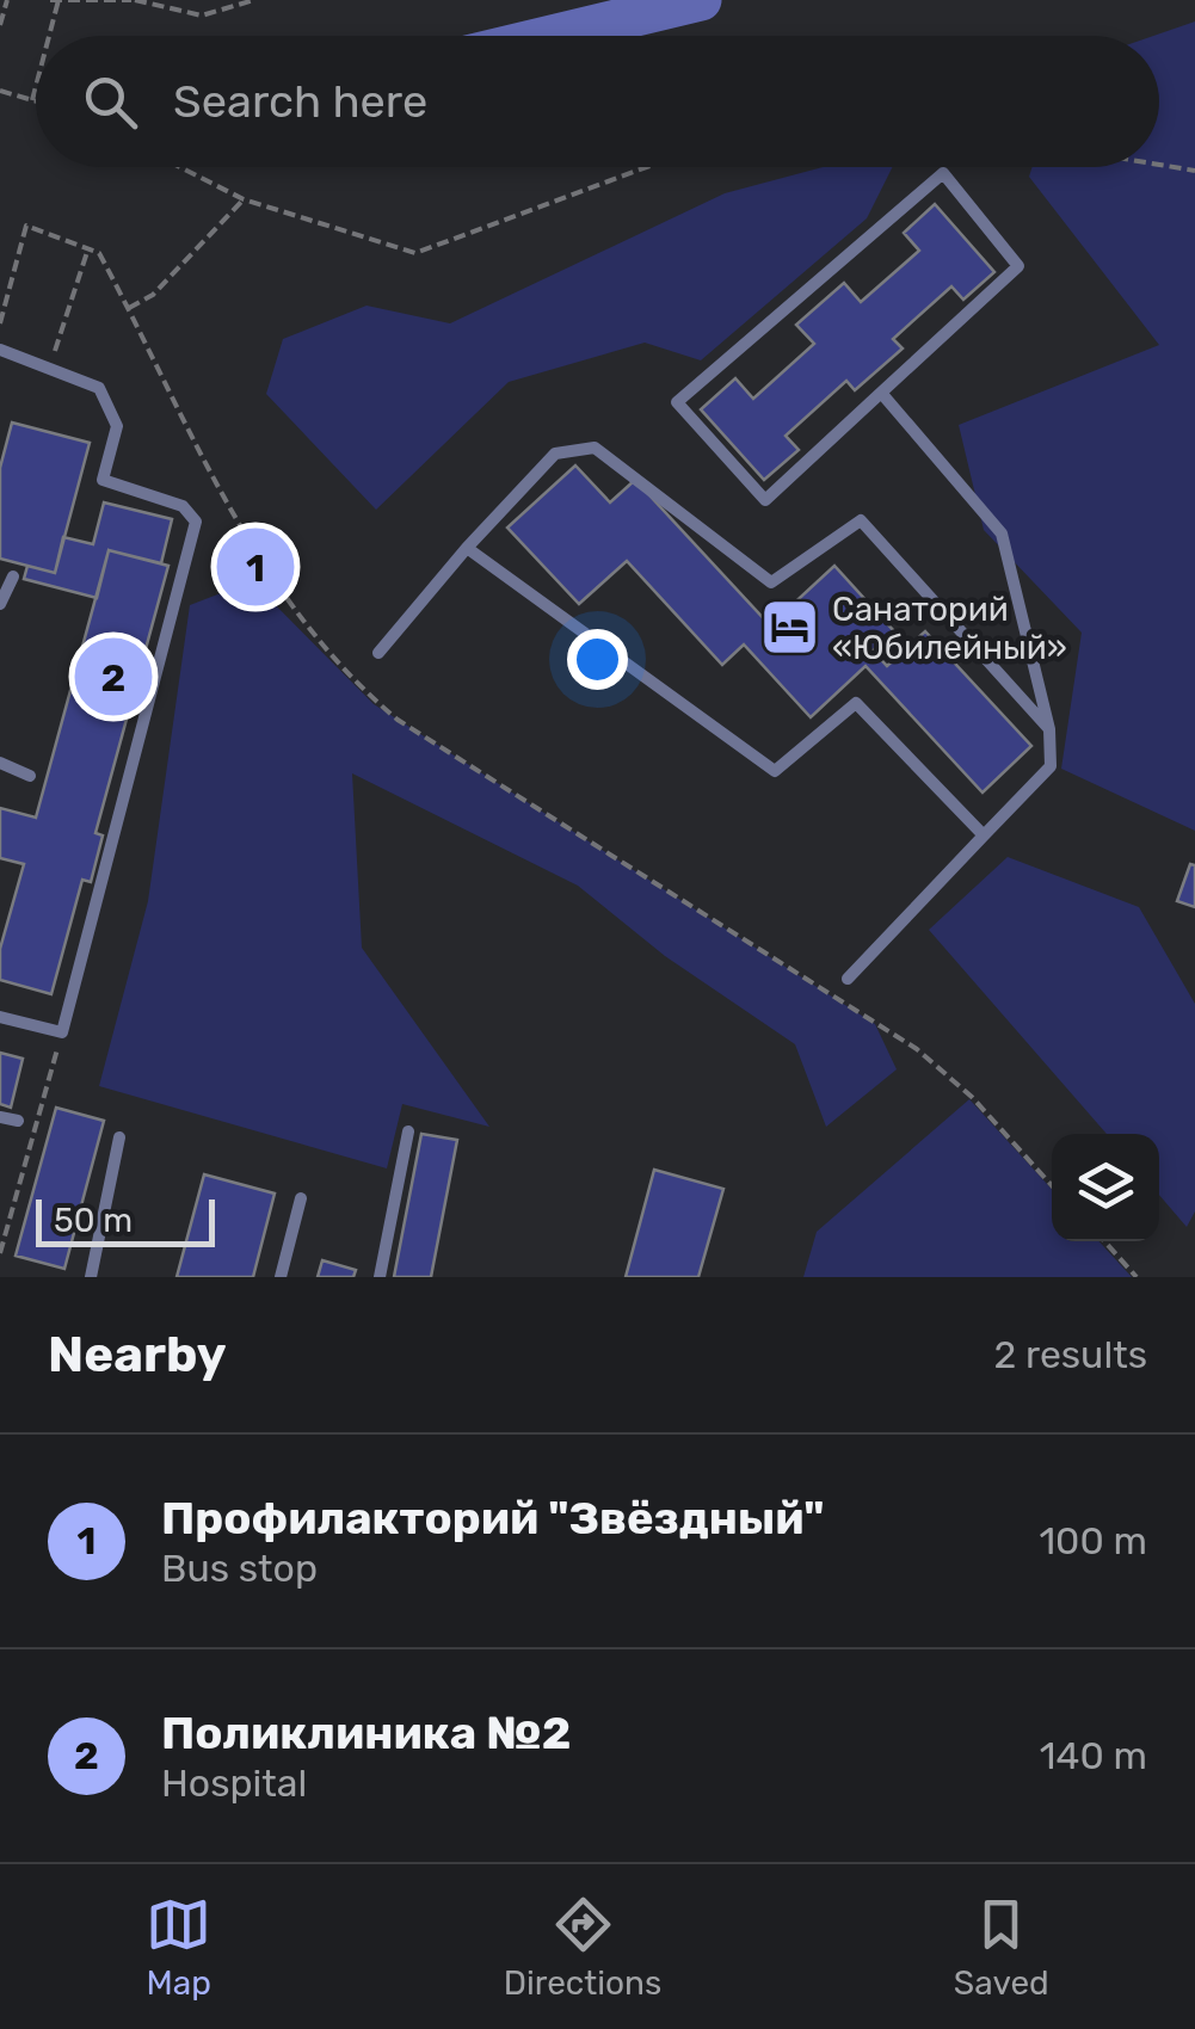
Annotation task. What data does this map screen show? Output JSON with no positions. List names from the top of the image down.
{
  "places": {
    "hotel": ["Санаторий «Юбилейный»"]
  },
  "scale_bar": "50 m",
  "page": {
    "search": "Search here",
    "pins": ["1", "2"],
    "scale": "50 m",
    "heading": ["Nearby", "2 results"],
    "list": [
      {
        "mark": "1",
        "name": "Профилакторий \"Звёздный\"",
        "note": "Bus stop",
        "value": "100 m"
      },
      {
        "mark": "2",
        "name": "Поликлиника №2",
        "note": "Hospital",
        "value": "140 m"
      }
    ],
    "nav": ["Map", "Directions", "Saved"]
  }
}
